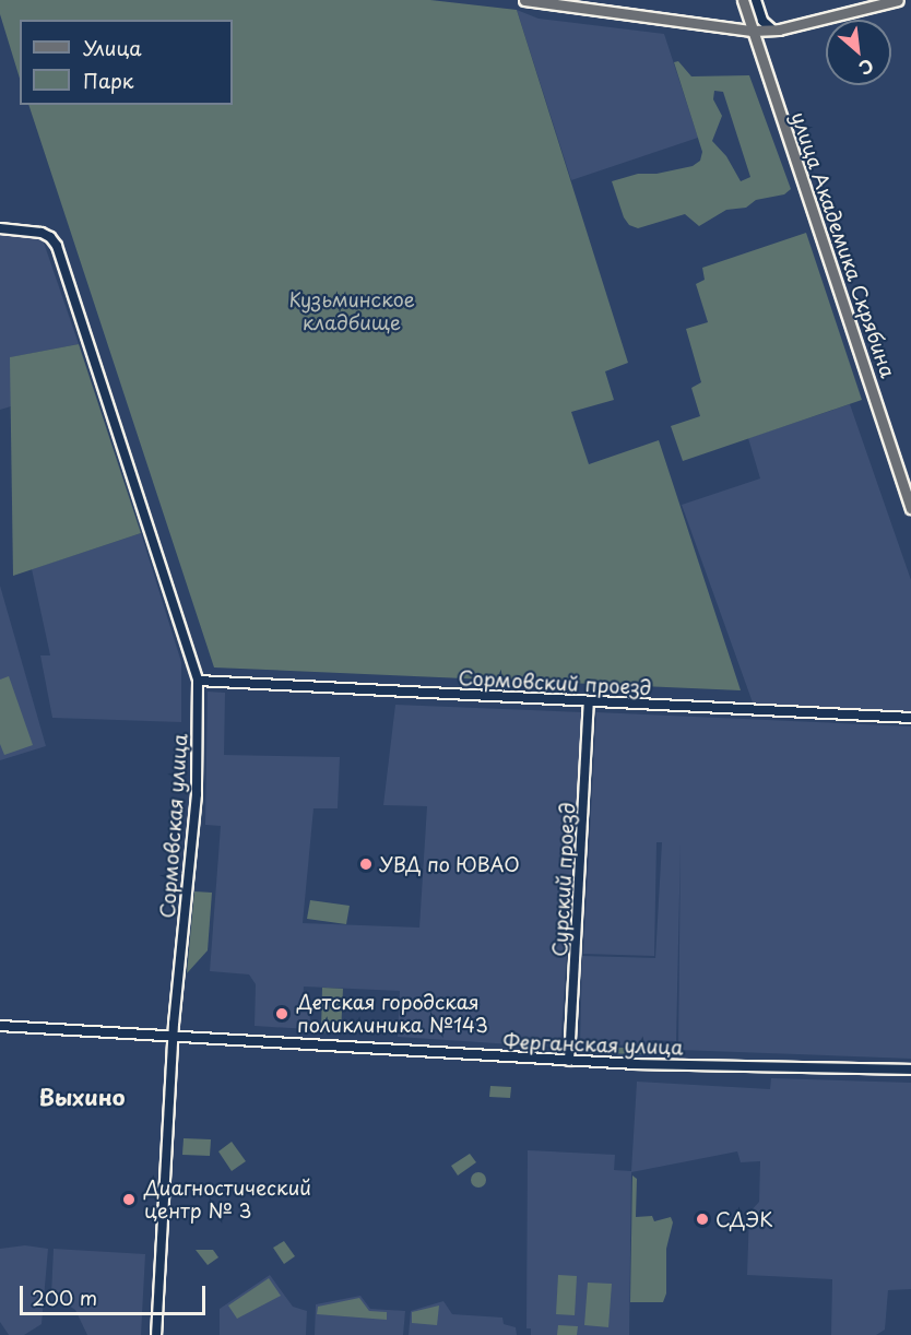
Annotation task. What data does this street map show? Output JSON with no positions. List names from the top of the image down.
{
  "streets": {
    "main road": ["улица Академика Скрябина"],
    "street": [
      "Сормовский проезд",
      "Сормовская улица",
      "Сурский проезд",
      "Ферганская улица"
    ]
  },
  "crossings": [
    ["Сормовский проезд", "Сормовская улица"],
    ["Сормовский проезд", "Сурский проезд"],
    ["Сормовская улица", "Ферганская улица"],
    ["Сурский проезд", "Ферганская улица"]
  ],
  "districts": ["Выхино"],
  "parks": ["Кузьминское кладбище"],
  "places": [
    "УВД по ЮВАО",
    "Детская городская поликлиника №143",
    "Диагностический центр № 3",
    "СДЭК"
  ],
  "legend": ["Улица", "Парк"],
  "scale_bar": "200 m",
  "north": "bottom right"
}
